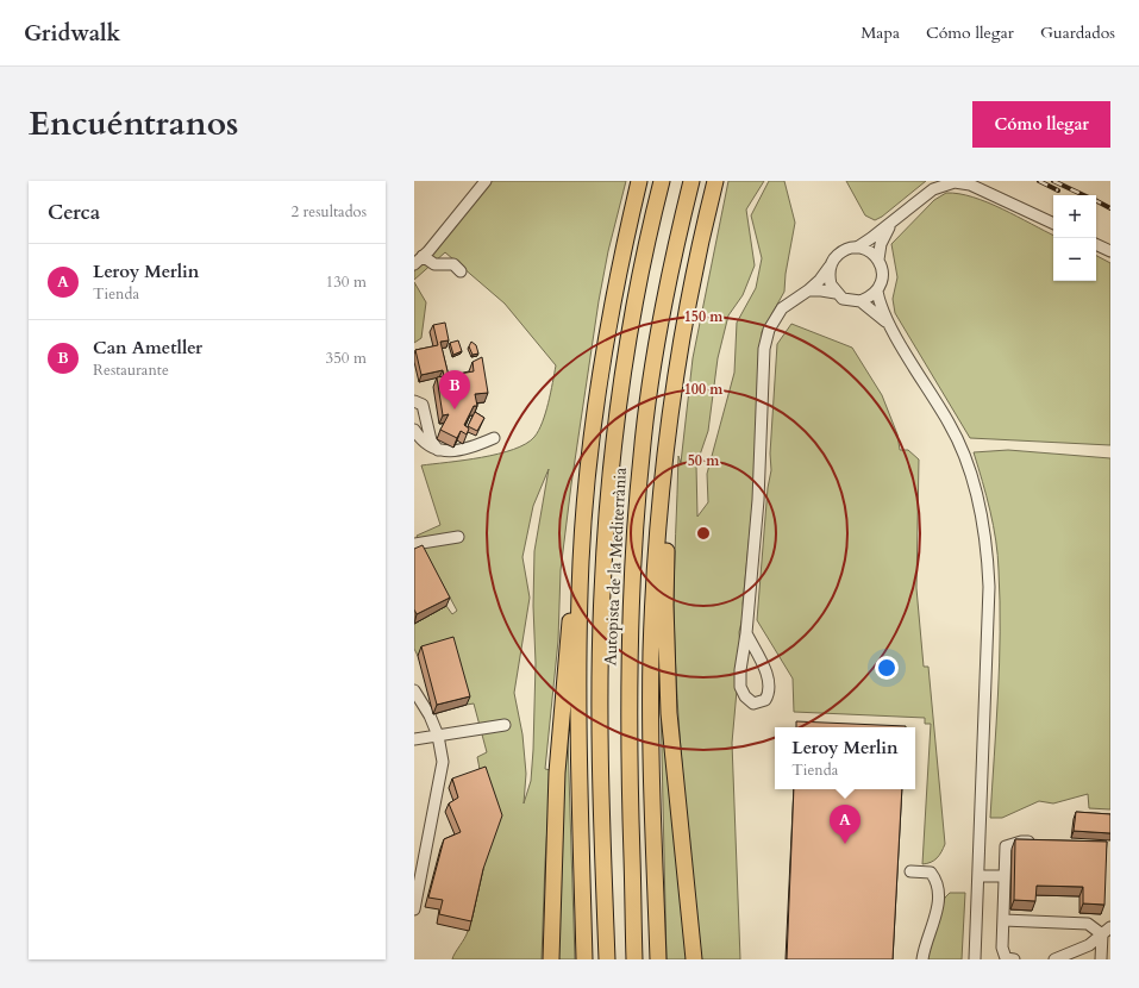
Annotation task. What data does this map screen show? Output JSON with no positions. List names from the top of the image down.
{
  "streets": {
    "highway": ["Autopista de la Mediterrània"]
  },
  "page": {
    "header": "Gridwalk",
    "nav": ["Mapa", "Cómo llegar", "Guardados"],
    "title": "Encuéntranos",
    "buttons": "Cómo llegar",
    "heading": ["Cerca", "2 resultados"],
    "map_buttons": ["+", "−"],
    "list": [
      {
        "mark": "A",
        "name": "Leroy Merlin",
        "note": "Tienda",
        "value": "130 m"
      },
      {
        "mark": "B",
        "name": "Can Ametller",
        "note": "Restaurante",
        "value": "350 m"
      }
    ],
    "pins": ["B", "A"],
    "popup": ["Leroy Merlin", "Tienda"]
  },
  "rings": ["150 m", "100 m", "50 m"]
}
